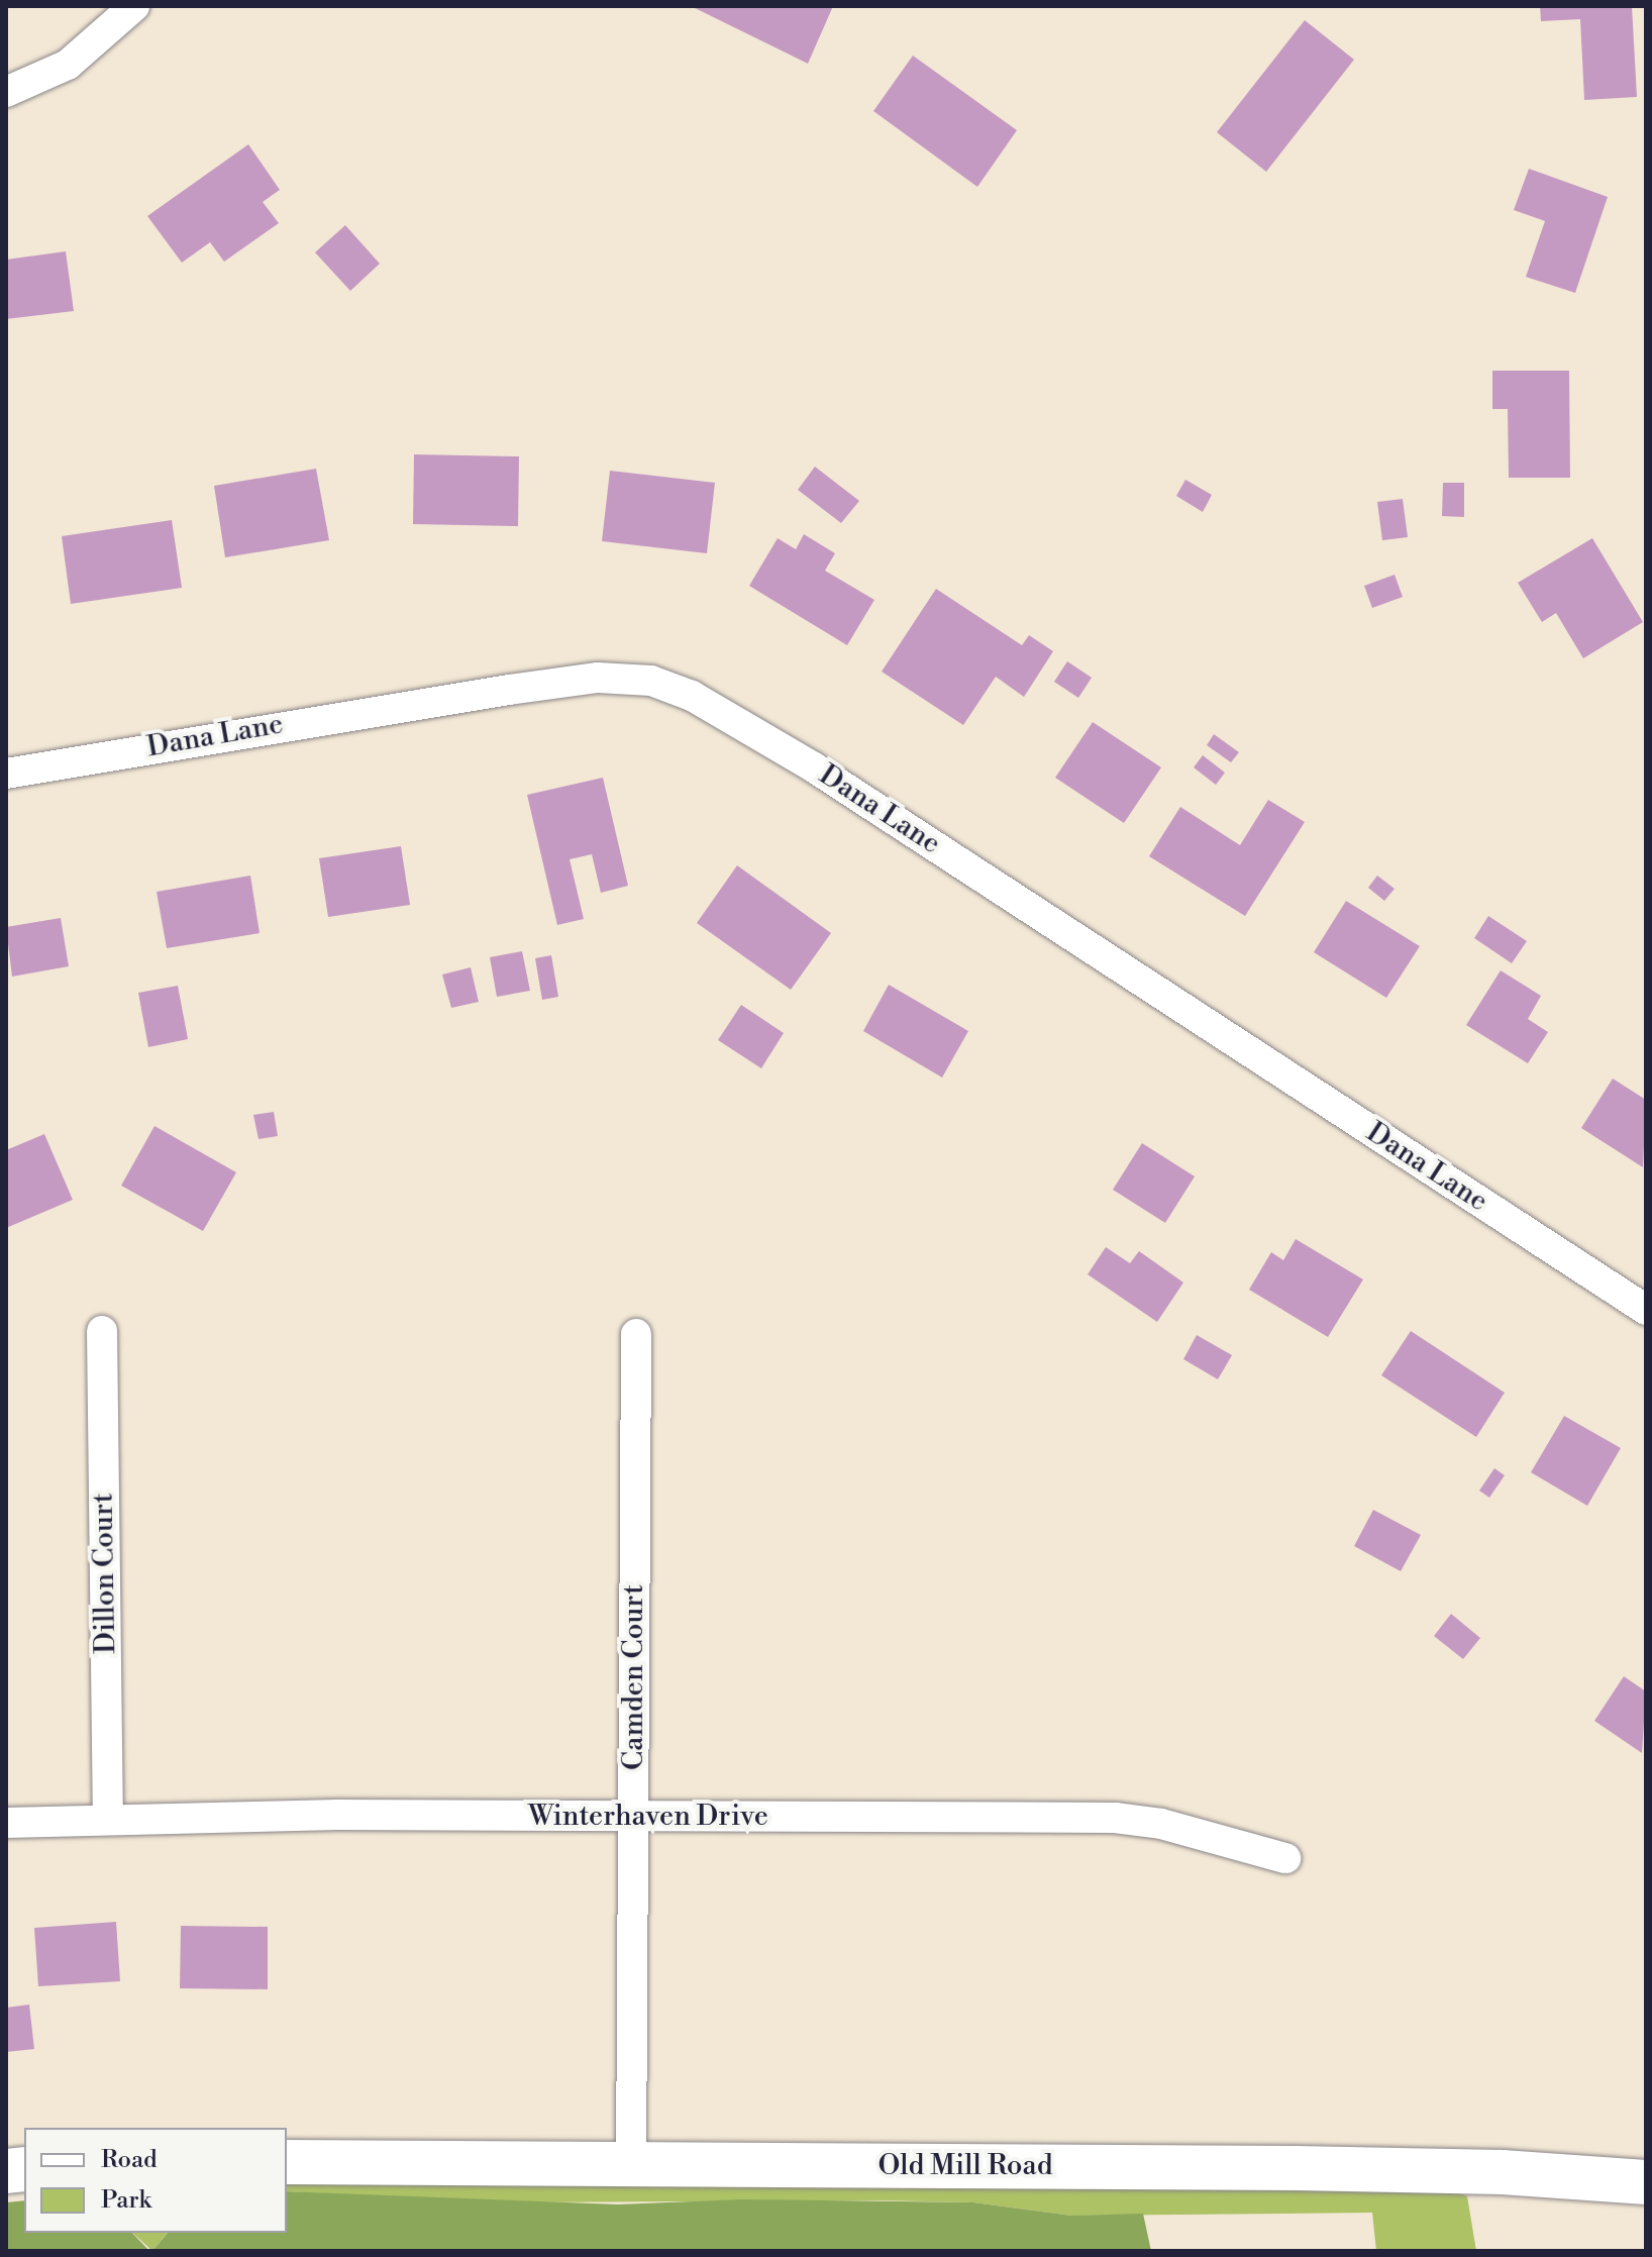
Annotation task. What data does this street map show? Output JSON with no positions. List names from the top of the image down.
{
  "streets": {
    "street": [
      "Dana Lane",
      "Dillon Court",
      "Camden Court",
      "Winterhaven Drive",
      "Old Mill Road"
    ]
  },
  "crossings": [
    ["Dillon Court", "Winterhaven Drive"],
    ["Camden Court", "Winterhaven Drive"],
    ["Camden Court", "Old Mill Road"]
  ],
  "legend": ["Road", "Park"]
}
